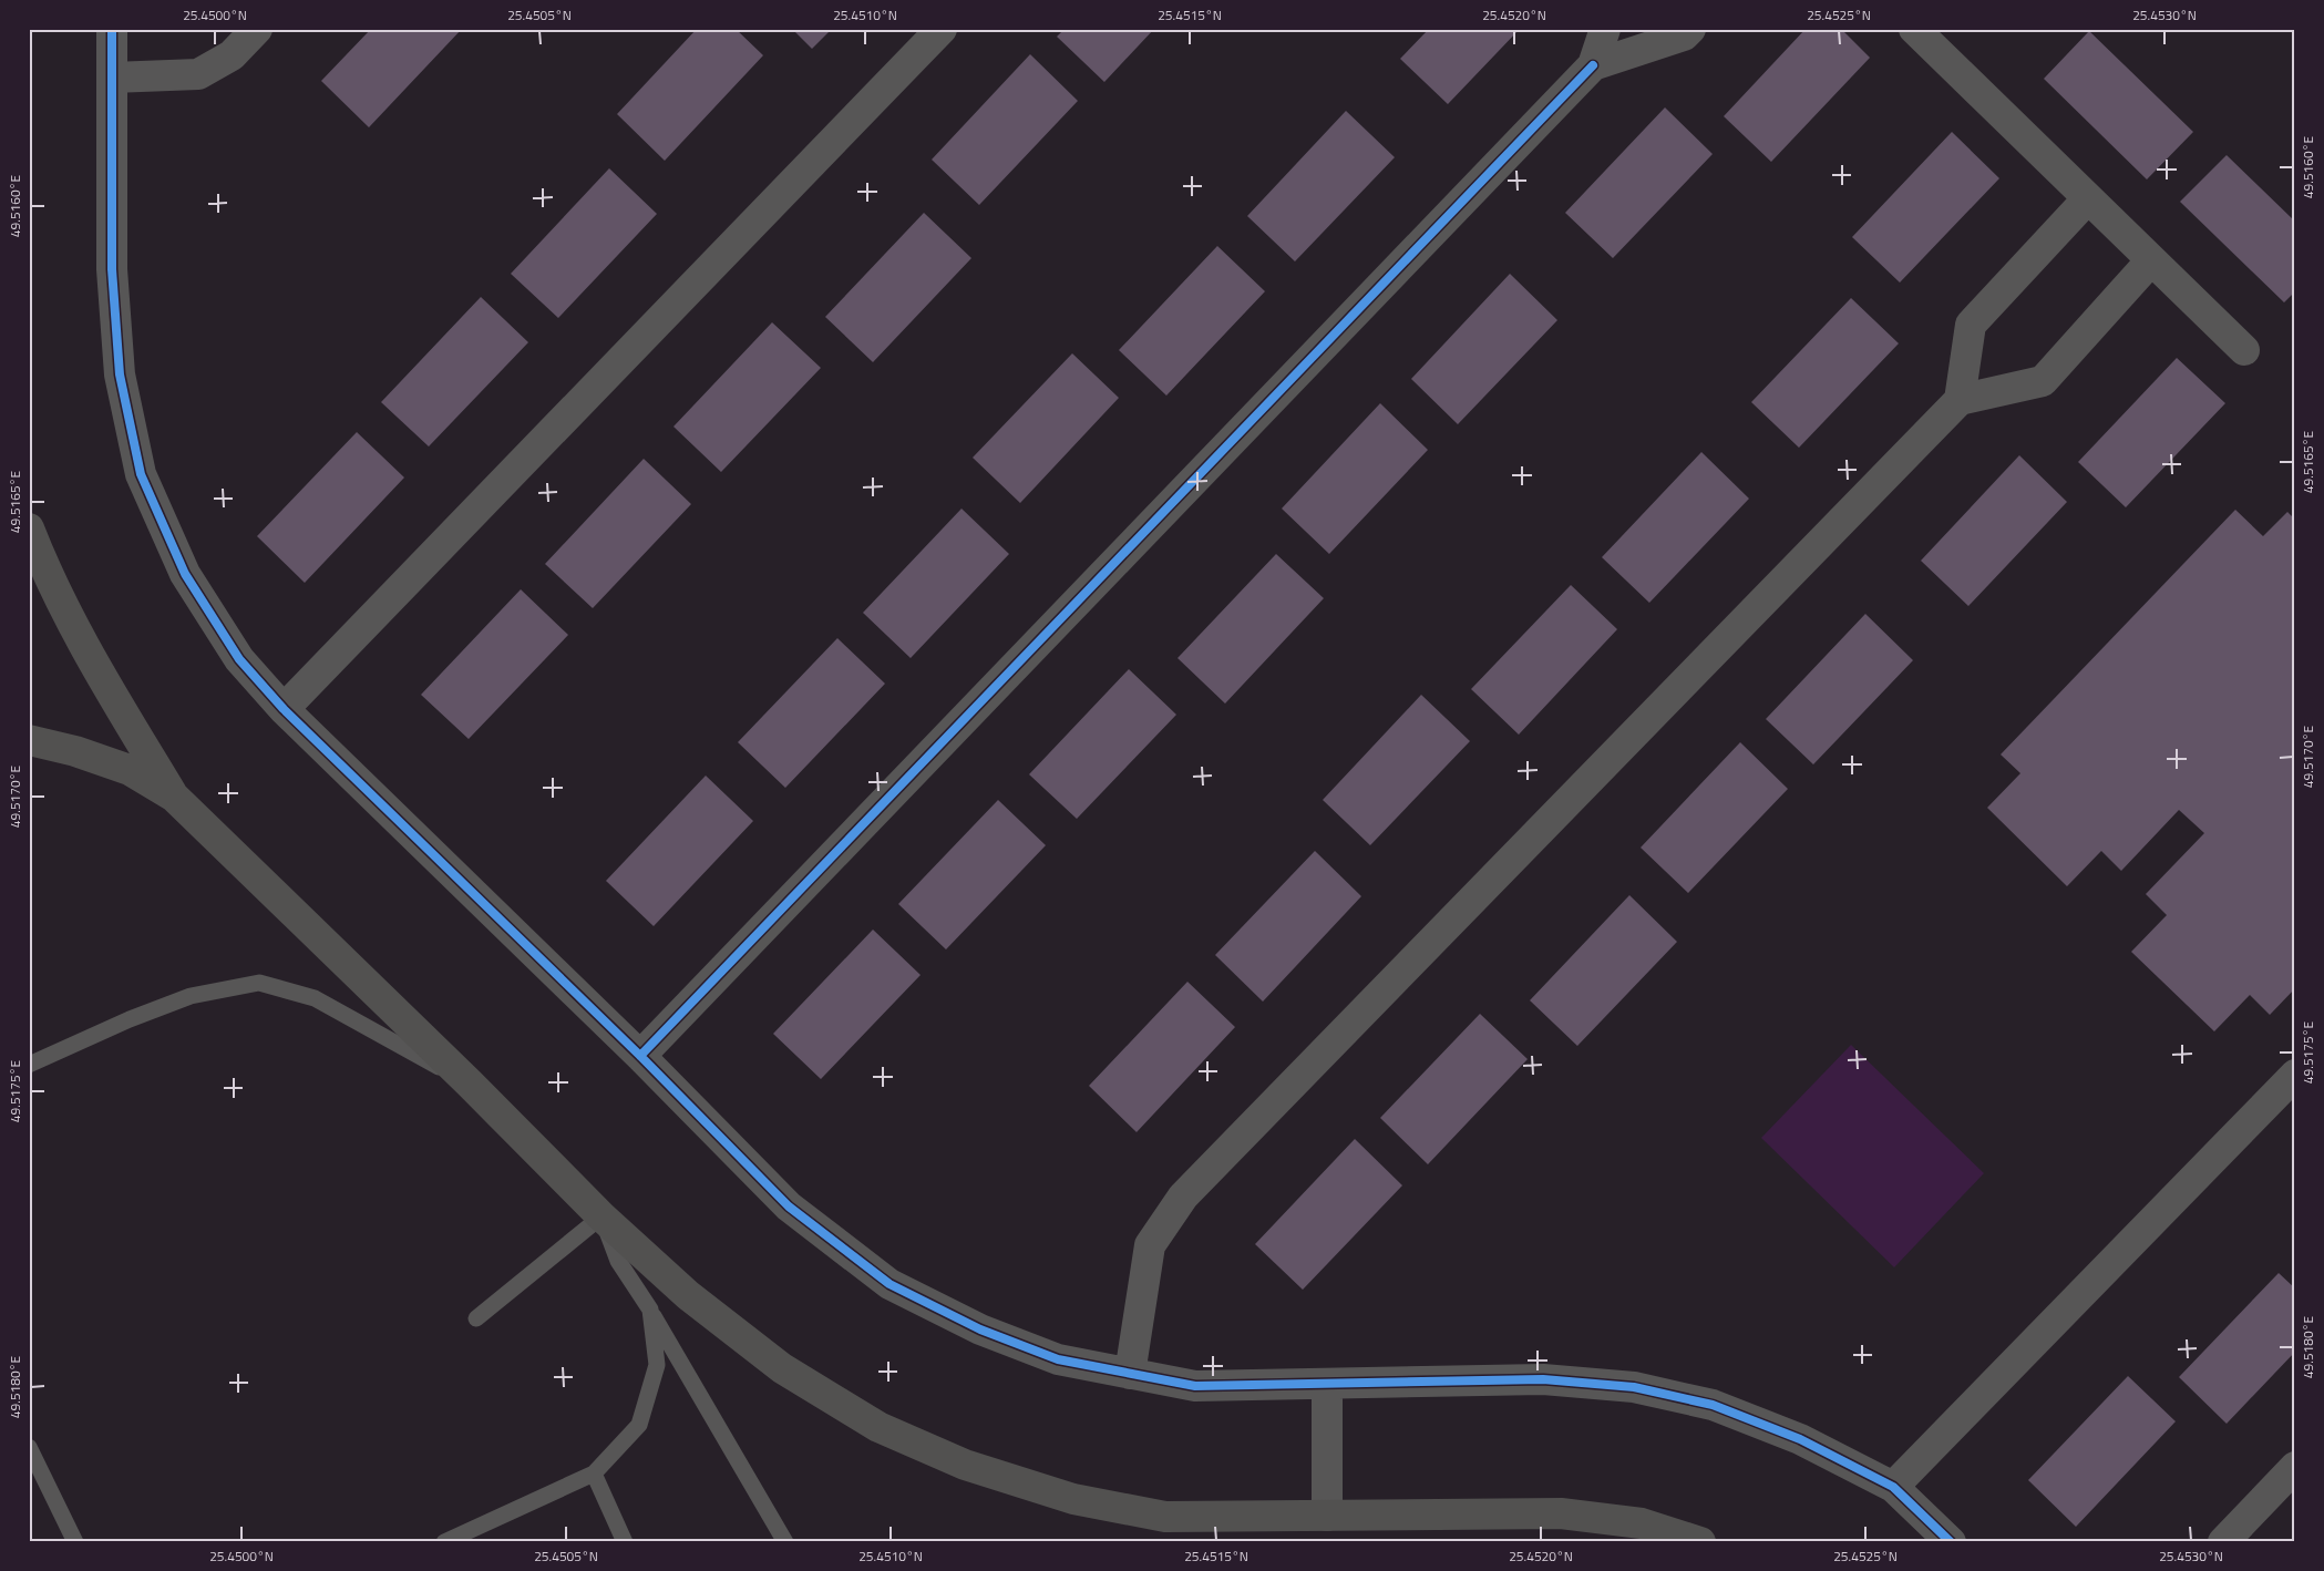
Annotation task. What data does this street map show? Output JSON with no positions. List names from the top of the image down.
{
  "coordinates": [
    "25.4500°N",
    "25.4505°N",
    "25.4510°N",
    "25.4515°N",
    "25.4520°N",
    "25.4525°N",
    "25.4530°N",
    "49.5160°E",
    "49.5165°E",
    "49.5170°E",
    "49.5175°E",
    "49.5180°E"
  ]
}
